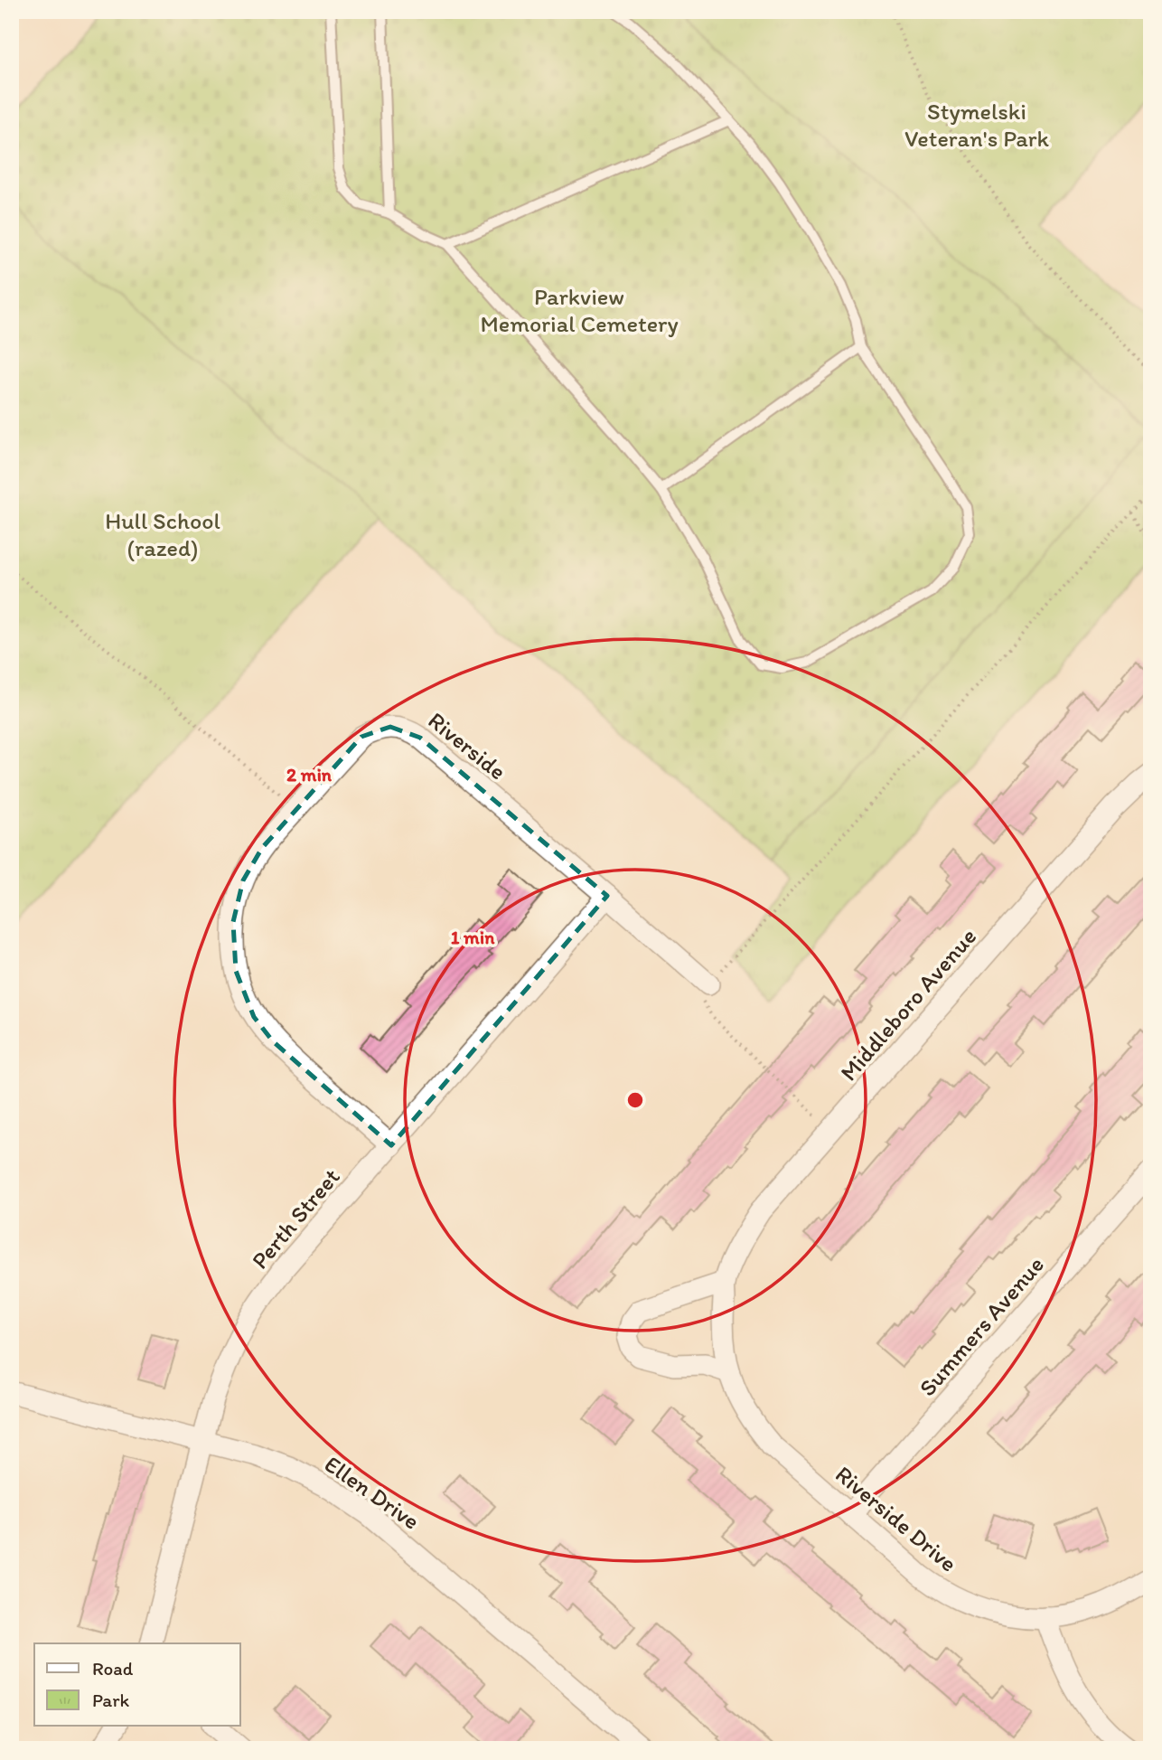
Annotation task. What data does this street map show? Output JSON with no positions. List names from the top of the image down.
{
  "streets": {
    "street": [
      "Riverside",
      "Middleboro Avenue",
      "Perth Street",
      "Summers Avenue",
      "Ellen Drive",
      "Riverside Drive"
    ]
  },
  "crossings": [
    ["Riverside", "Perth Street"],
    ["Middleboro Avenue", "Riverside Drive"],
    ["Perth Street", "Ellen Drive"],
    ["Summers Avenue", "Riverside Drive"]
  ],
  "parks": ["Stymelski Veteran's Park", "Parkview Memorial Cemetery", "Hull School (razed)"],
  "legend": ["Road", "Park"],
  "rings": ["2 min", "1 min"]
}
